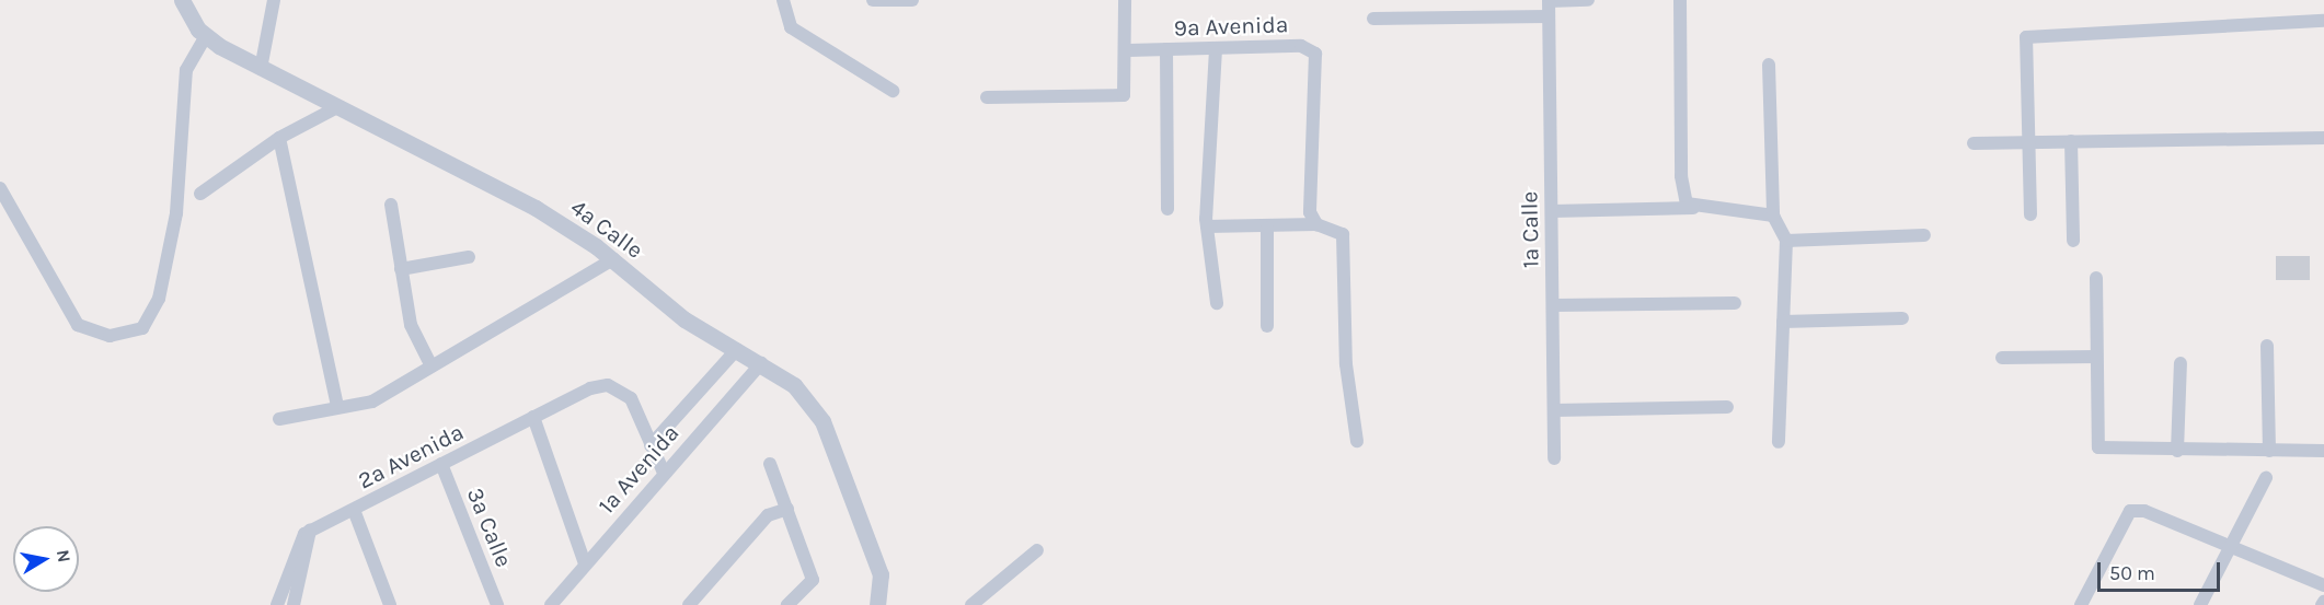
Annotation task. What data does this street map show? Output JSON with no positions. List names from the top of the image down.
{
  "streets": {
    "street": [
      "9a Avenida",
      "4a Calle",
      "1a Calle",
      "2a Avenida",
      "1a Avenida",
      "3a Calle"
    ]
  },
  "crossings": [
    ["4a Calle", "1a Avenida"],
    ["2a Avenida", "1a Avenida"],
    ["2a Avenida", "3a Calle"]
  ],
  "scale_bar": "50 m",
  "north": "right"
}
